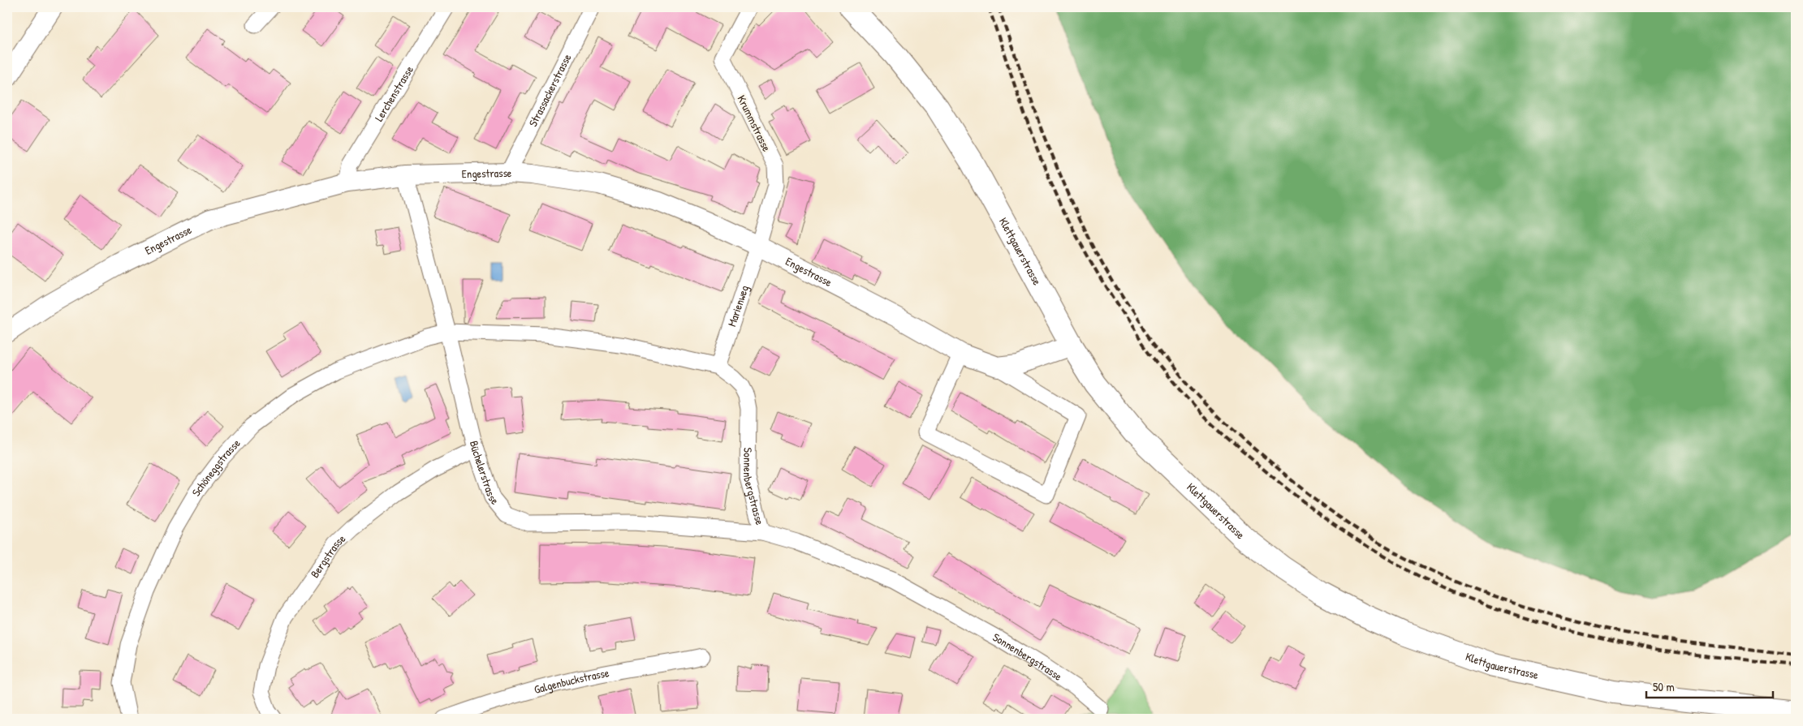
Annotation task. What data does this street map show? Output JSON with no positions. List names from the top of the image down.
{
  "streets": {
    "main road": ["Klettgauerstrasse"],
    "street": [
      "Strassackerstrasse",
      "Lerchenstrasse",
      "Krummstrasse",
      "Engestrasse",
      "Marienweg",
      "Schöneggstrasse",
      "Büchelerstrasse",
      "Sonnenbergstrasse",
      "Bergstrasse",
      "Galgenbuckstrasse"
    ]
  },
  "crossings": [
    ["Strassackerstrasse", "Engestrasse"],
    ["Lerchenstrasse", "Engestrasse"],
    ["Krummstrasse", "Engestrasse"],
    ["Krummstrasse", "Marienweg"],
    ["Engestrasse", "Klettgauerstrasse"],
    ["Engestrasse", "Marienweg"],
    ["Engestrasse", "Büchelerstrasse"],
    ["Marienweg", "Sonnenbergstrasse"],
    ["Schöneggstrasse", "Büchelerstrasse"],
    ["Schöneggstrasse", "Sonnenbergstrasse"],
    ["Büchelerstrasse", "Sonnenbergstrasse"],
    ["Büchelerstrasse", "Bergstrasse"]
  ],
  "scale_bar": "50 m"
}
